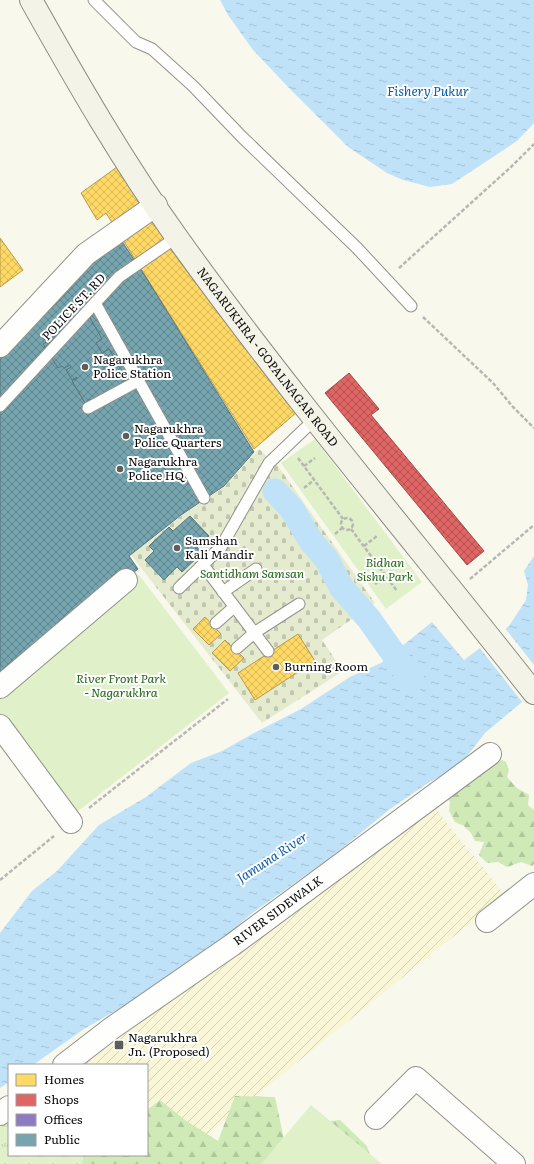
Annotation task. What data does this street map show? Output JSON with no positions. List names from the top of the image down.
{
  "streets": {
    "main road": ["NAGARUKHRA - GOPALNAGAR ROAD"],
    "street": ["RIVER SIDEWALK"],
    "lane": ["POLICE ST. RD"]
  },
  "crossings": [
    ["POLICE ST. RD", "NAGARUKHRA - GOPALNAGAR ROAD"]
  ],
  "water": ["Fishery Pukur", "Jamuna River"],
  "parks": ["Bidhan Sishu Park", "Santidham Samsan", "River Front Park - Nagarukhra"],
  "places": {
    "other": [
      "Nagarukhra Police Station",
      "Nagarukhra Police Quarters",
      "Nagarukhra Police HQ",
      "Samshan Kali Mandir",
      "Burning Room"
    ],
    "transit": ["Nagarukhra Jn. (Proposed)"]
  },
  "legend": [
    "Homes",
    "Shops",
    "Offices",
    "Public"
  ]
}
